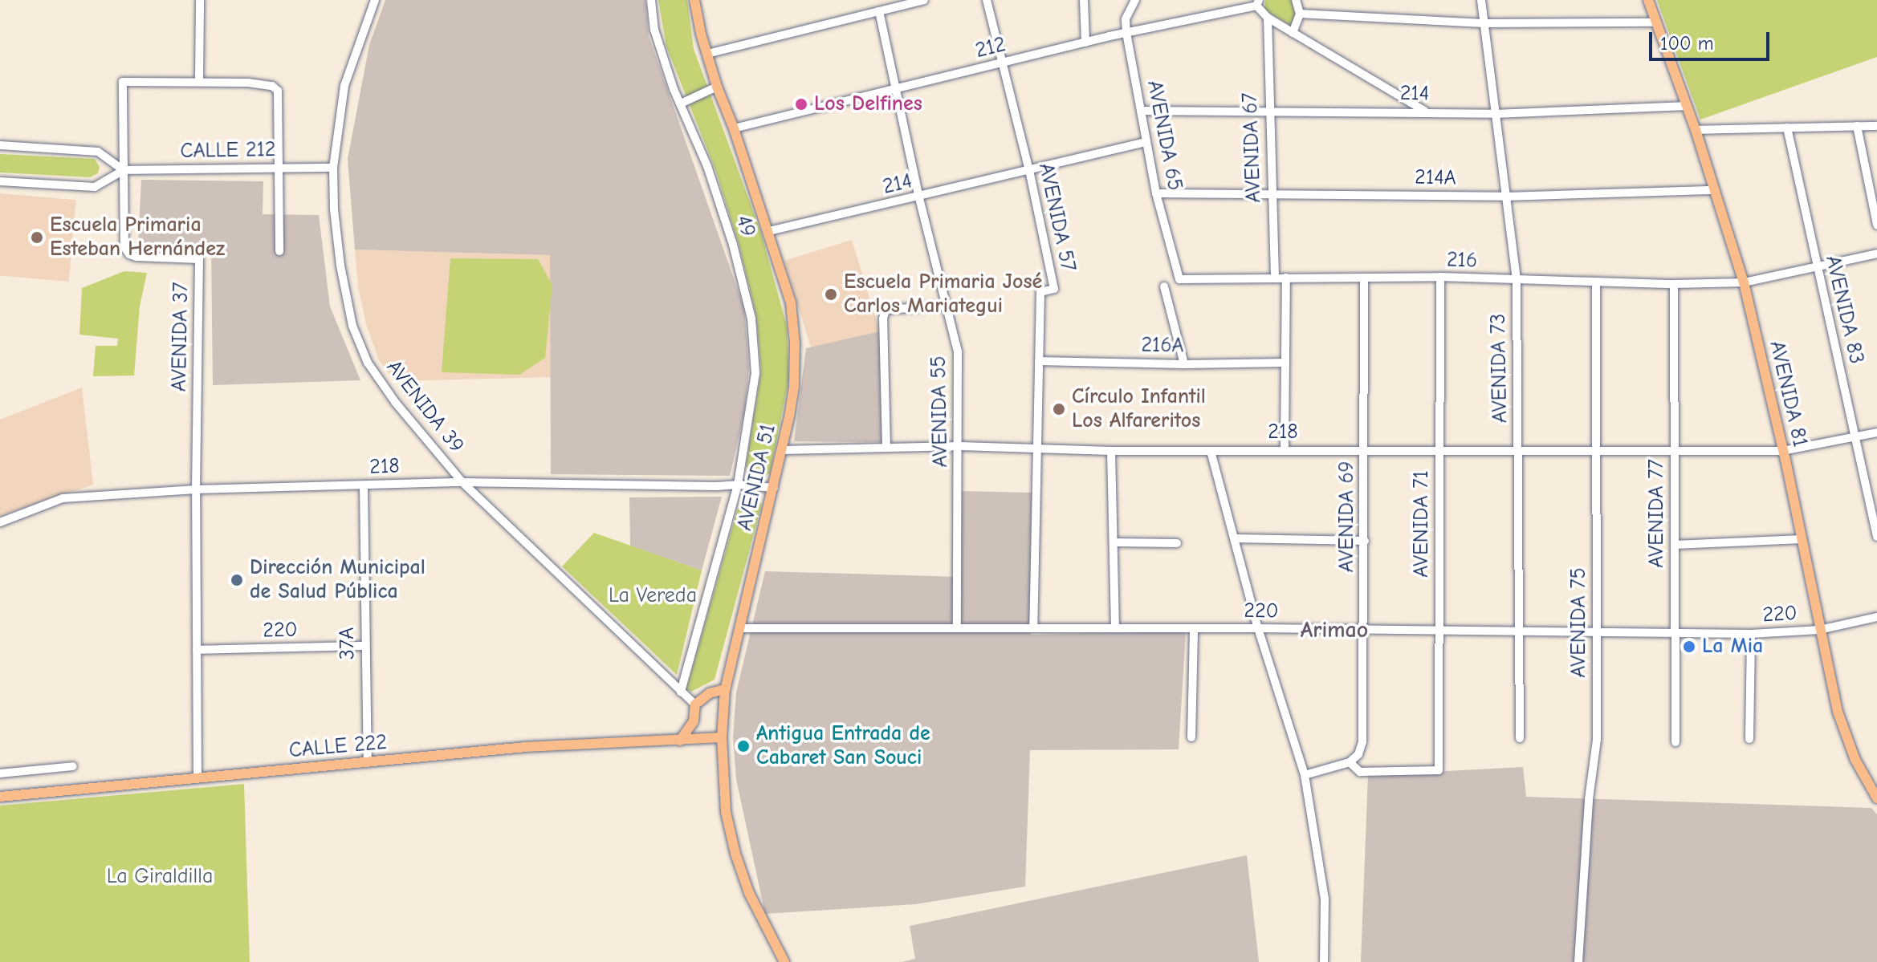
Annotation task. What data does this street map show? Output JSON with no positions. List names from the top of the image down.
{
  "streets": {
    "main road": ["AVENIDA 81", "AVENIDA 51", "CALLE 222"],
    "street": [
      "212",
      "214",
      "AVENIDA 65",
      "AVENIDA 67",
      "CALLE 212",
      "214A",
      "AVENIDA 57",
      "49",
      "216",
      "AVENIDA 83",
      "AVENIDA 37",
      "216A",
      "AVENIDA 73",
      "AVENIDA 39",
      "AVENIDA 55",
      "218",
      "AVENIDA 77",
      "AVENIDA 69",
      "AVENIDA 71",
      "220",
      "AVENIDA 75",
      "37A"
    ]
  },
  "crossings": [
    ["212", "AVENIDA 65"],
    ["212", "AVENIDA 57"],
    ["212", "AVENIDA 55"],
    ["212", "AVENIDA 51"],
    ["214", "AVENIDA 65"],
    ["214", "AVENIDA 67"],
    ["214", "AVENIDA 57"],
    ["214", "AVENIDA 73"],
    ["214", "AVENIDA 81"],
    ["214", "AVENIDA 55"],
    ["214", "AVENIDA 51"],
    ["AVENIDA 65", "214A"],
    ["AVENIDA 65", "216"],
    ["AVENIDA 67", "214A"],
    ["AVENIDA 67", "216"],
    ["CALLE 212", "AVENIDA 37"],
    ["CALLE 212", "AVENIDA 39"],
    ["214A", "AVENIDA 73"],
    ["214A", "AVENIDA 81"],
    ["AVENIDA 57", "216A"],
    ["AVENIDA 57", "218"],
    ["AVENIDA 57", "220"],
    ["49", "AVENIDA 39"],
    ["49", "218"],
    ["216", "AVENIDA 83"],
    ["216", "AVENIDA 73"],
    ["216", "AVENIDA 81"],
    ["216", "AVENIDA 77"],
    ["216", "AVENIDA 69"],
    ["216", "AVENIDA 71"],
    ["216", "AVENIDA 75"],
    ["AVENIDA 83", "218"],
    ["AVENIDA 37", "218"],
    ["AVENIDA 37", "220"],
    ["AVENIDA 37", "CALLE 222"],
    ["AVENIDA 73", "218"],
    ["AVENIDA 73", "220"],
    ["AVENIDA 81", "218"],
    ["AVENIDA 81", "220"],
    ["AVENIDA 39", "218"],
    ["AVENIDA 55", "218"],
    ["AVENIDA 55", "220"],
    ["218", "AVENIDA 51"],
    ["218", "AVENIDA 77"],
    ["218", "AVENIDA 69"],
    ["218", "AVENIDA 71"],
    ["218", "AVENIDA 75"],
    ["218", "37A"],
    ["AVENIDA 51", "220"],
    ["AVENIDA 51", "CALLE 222"],
    ["AVENIDA 77", "220"],
    ["AVENIDA 69", "AVENIDA 71"],
    ["AVENIDA 69", "220"],
    ["AVENIDA 71", "220"],
    ["220", "AVENIDA 75"],
    ["220", "37A"],
    ["37A", "CALLE 222"]
  ],
  "districts": ["Arimao"],
  "parks": ["La Vereda", "La Giraldilla"],
  "places": [
    "Los Delfines",
    "Escuela Primaria Esteban Hernández",
    "Escuela Primaria José Carlos Mariategui",
    "Círculo Infantil Los Alfareritos",
    "Dirección Municipal de Salud Pública",
    "La Mia",
    "Antigua Entrada de Cabaret San Souci"
  ],
  "scale_bar": "100 m"
}
